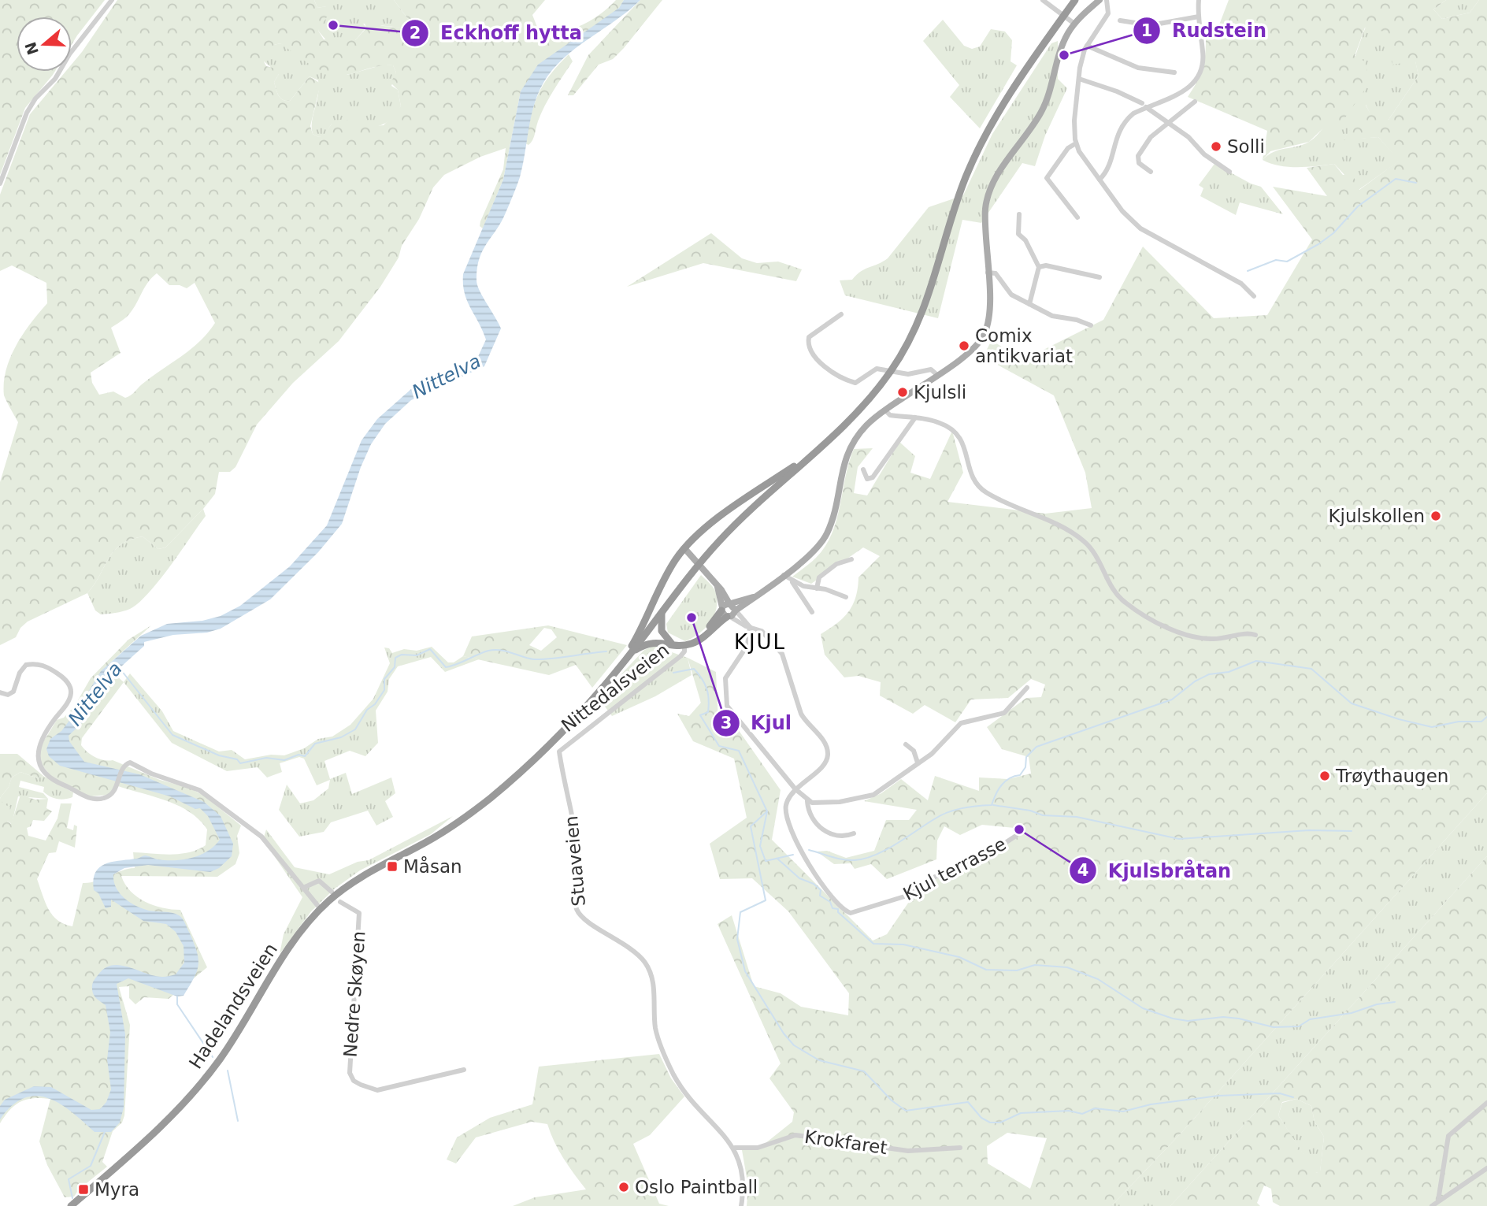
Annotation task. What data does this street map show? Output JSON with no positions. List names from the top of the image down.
{
  "streets": {
    "highway": ["Hadelandsveien"],
    "street": [
      "Nittedalsveien",
      "Stuaveien",
      "Kjul terrasse",
      "Nedre Skøyen",
      "Krokfaret"
    ]
  },
  "crossings": [
    ["Nittedalsveien", "Stuaveien"],
    ["Stuaveien", "Krokfaret"]
  ],
  "districts": ["KJUL"],
  "water": ["Nittelva"],
  "places": {
    "other": [
      "Eckhoff hytta",
      "Rudstein",
      "Solli",
      "Comix antikvariat",
      "Kjulsli",
      "Kjulskollen",
      "Kjul",
      "Trøythaugen",
      "Kjulsbråtan",
      "Oslo Paintball"
    ],
    "transit": ["Måsan", "Myra"]
  },
  "north": "left"
}
